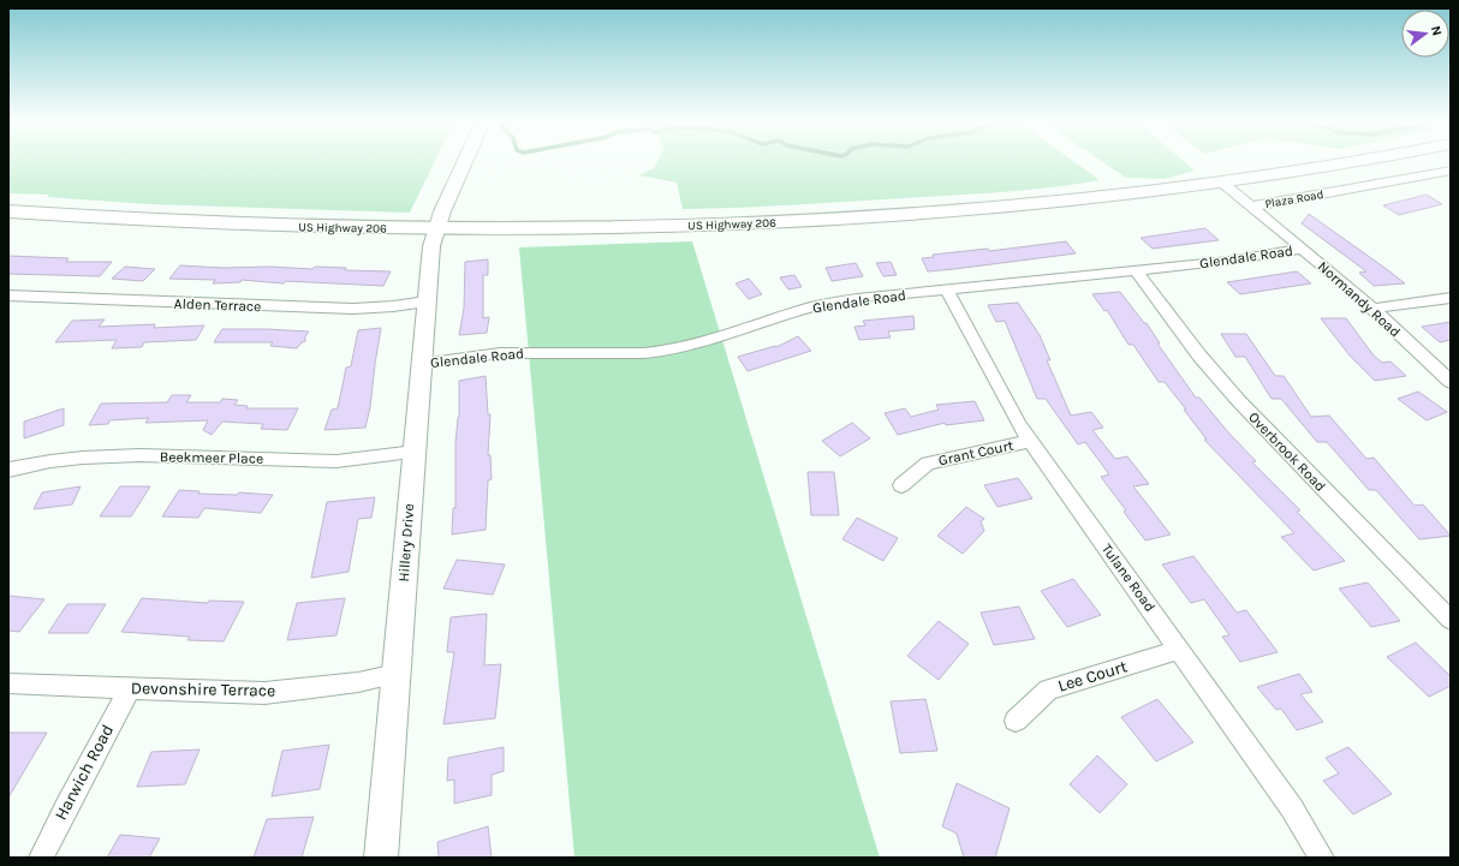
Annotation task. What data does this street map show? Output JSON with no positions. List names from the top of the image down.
{
  "streets": {
    "highway": ["US Highway 206"],
    "street": [
      "Plaza Road",
      "Glendale Road",
      "Normandy Road",
      "Alden Terrace",
      "Overbrook Road",
      "Grant Court",
      "Beekmeer Place",
      "Hillery Drive",
      "Tulane Road",
      "Lee Court",
      "Devonshire Terrace",
      "Harwich Road"
    ]
  },
  "crossings": [
    ["Plaza Road", "Normandy Road"],
    ["US Highway 206", "Normandy Road"],
    ["US Highway 206", "Hillery Drive"],
    ["Glendale Road", "Normandy Road"],
    ["Glendale Road", "Overbrook Road"],
    ["Glendale Road", "Hillery Drive"],
    ["Glendale Road", "Tulane Road"],
    ["Alden Terrace", "Hillery Drive"],
    ["Grant Court", "Tulane Road"],
    ["Beekmeer Place", "Hillery Drive"],
    ["Hillery Drive", "Devonshire Terrace"],
    ["Tulane Road", "Lee Court"],
    ["Devonshire Terrace", "Harwich Road"]
  ],
  "north": "right"
}
